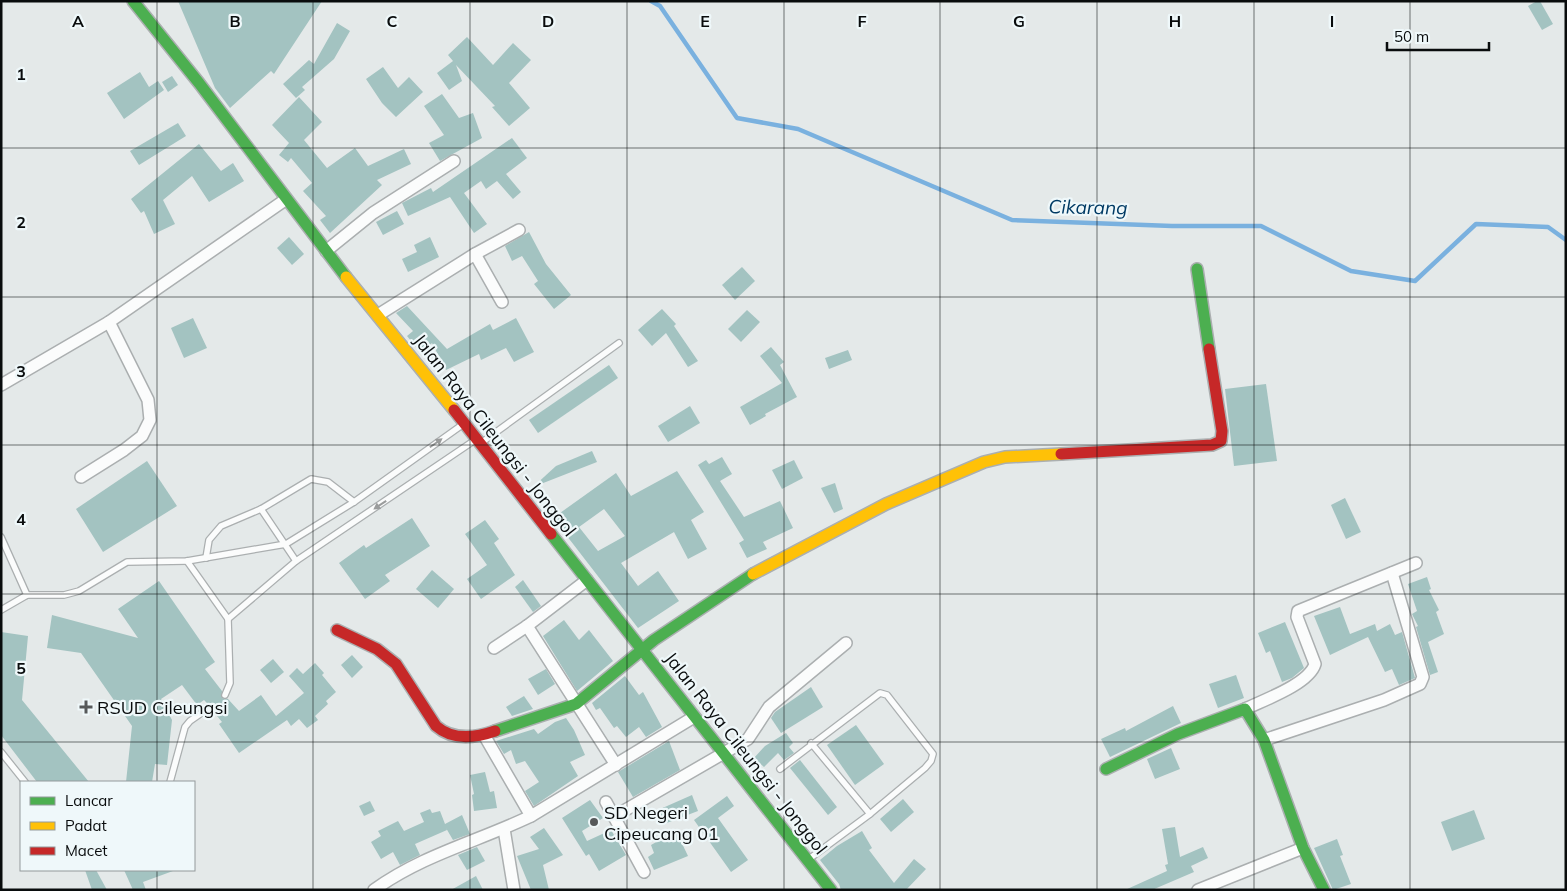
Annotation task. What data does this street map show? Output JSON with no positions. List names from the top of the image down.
{
  "streets": {
    "street": ["Jalan Raya Cileungsi - Jonggol"]
  },
  "water": ["Cikarang"],
  "places": {
    "health": ["RSUD Cileungsi"],
    "other": ["SD Negeri Cipeucang 01"]
  },
  "legend": ["Lancar", "Padat", "Macet"],
  "scale_bar": "50 m",
  "grid": {
    "columns": [
      "A",
      "B",
      "C",
      "D",
      "E",
      "F",
      "G",
      "H",
      "I"
    ],
    "rows": [
      "1",
      "2",
      "3",
      "4",
      "5"
    ]
  }
}
